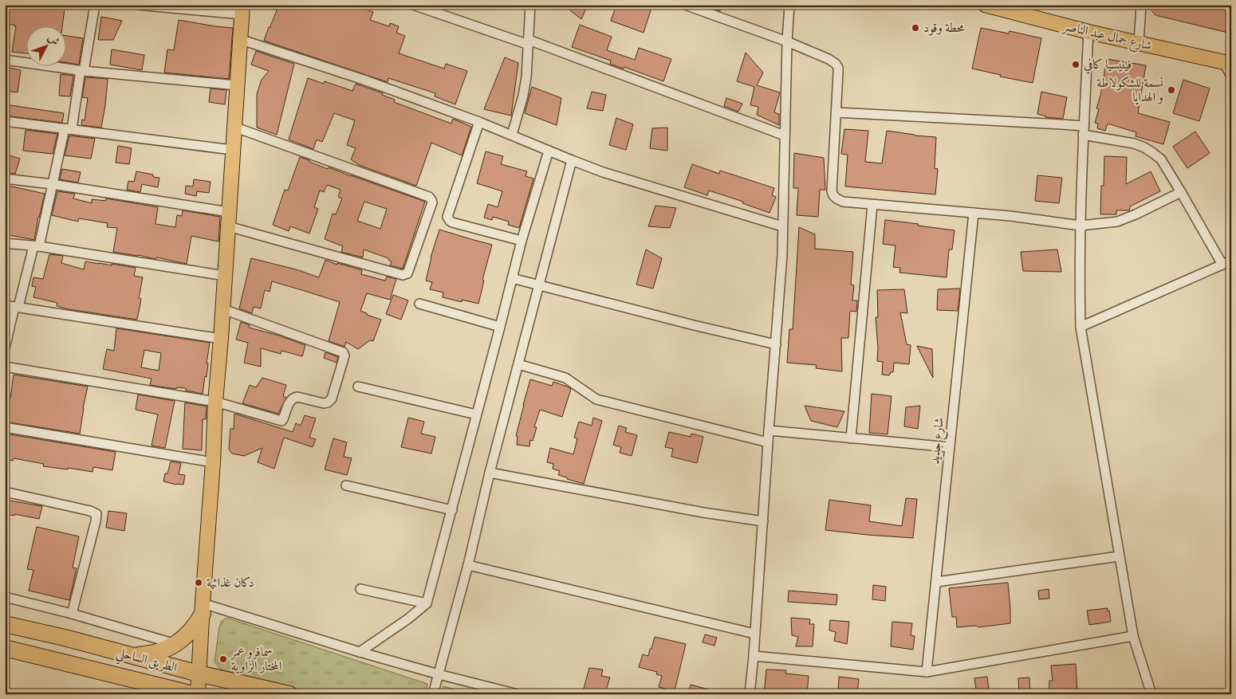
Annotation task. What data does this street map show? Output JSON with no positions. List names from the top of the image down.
{
  "streets": {
    "highway": ["الطريق الساحلي"],
    "main road": ["شارع جمال عبد الناصر"],
    "street": ["شارع جديد"]
  },
  "places": [
    "محطة وقود",
    "فينيسيا كافي",
    "نسمة للشكولاطة و الهدايا",
    "دكان غذائية",
    "سمافرو عمر المختار الزاوية"
  ],
  "north": "top right"
}
